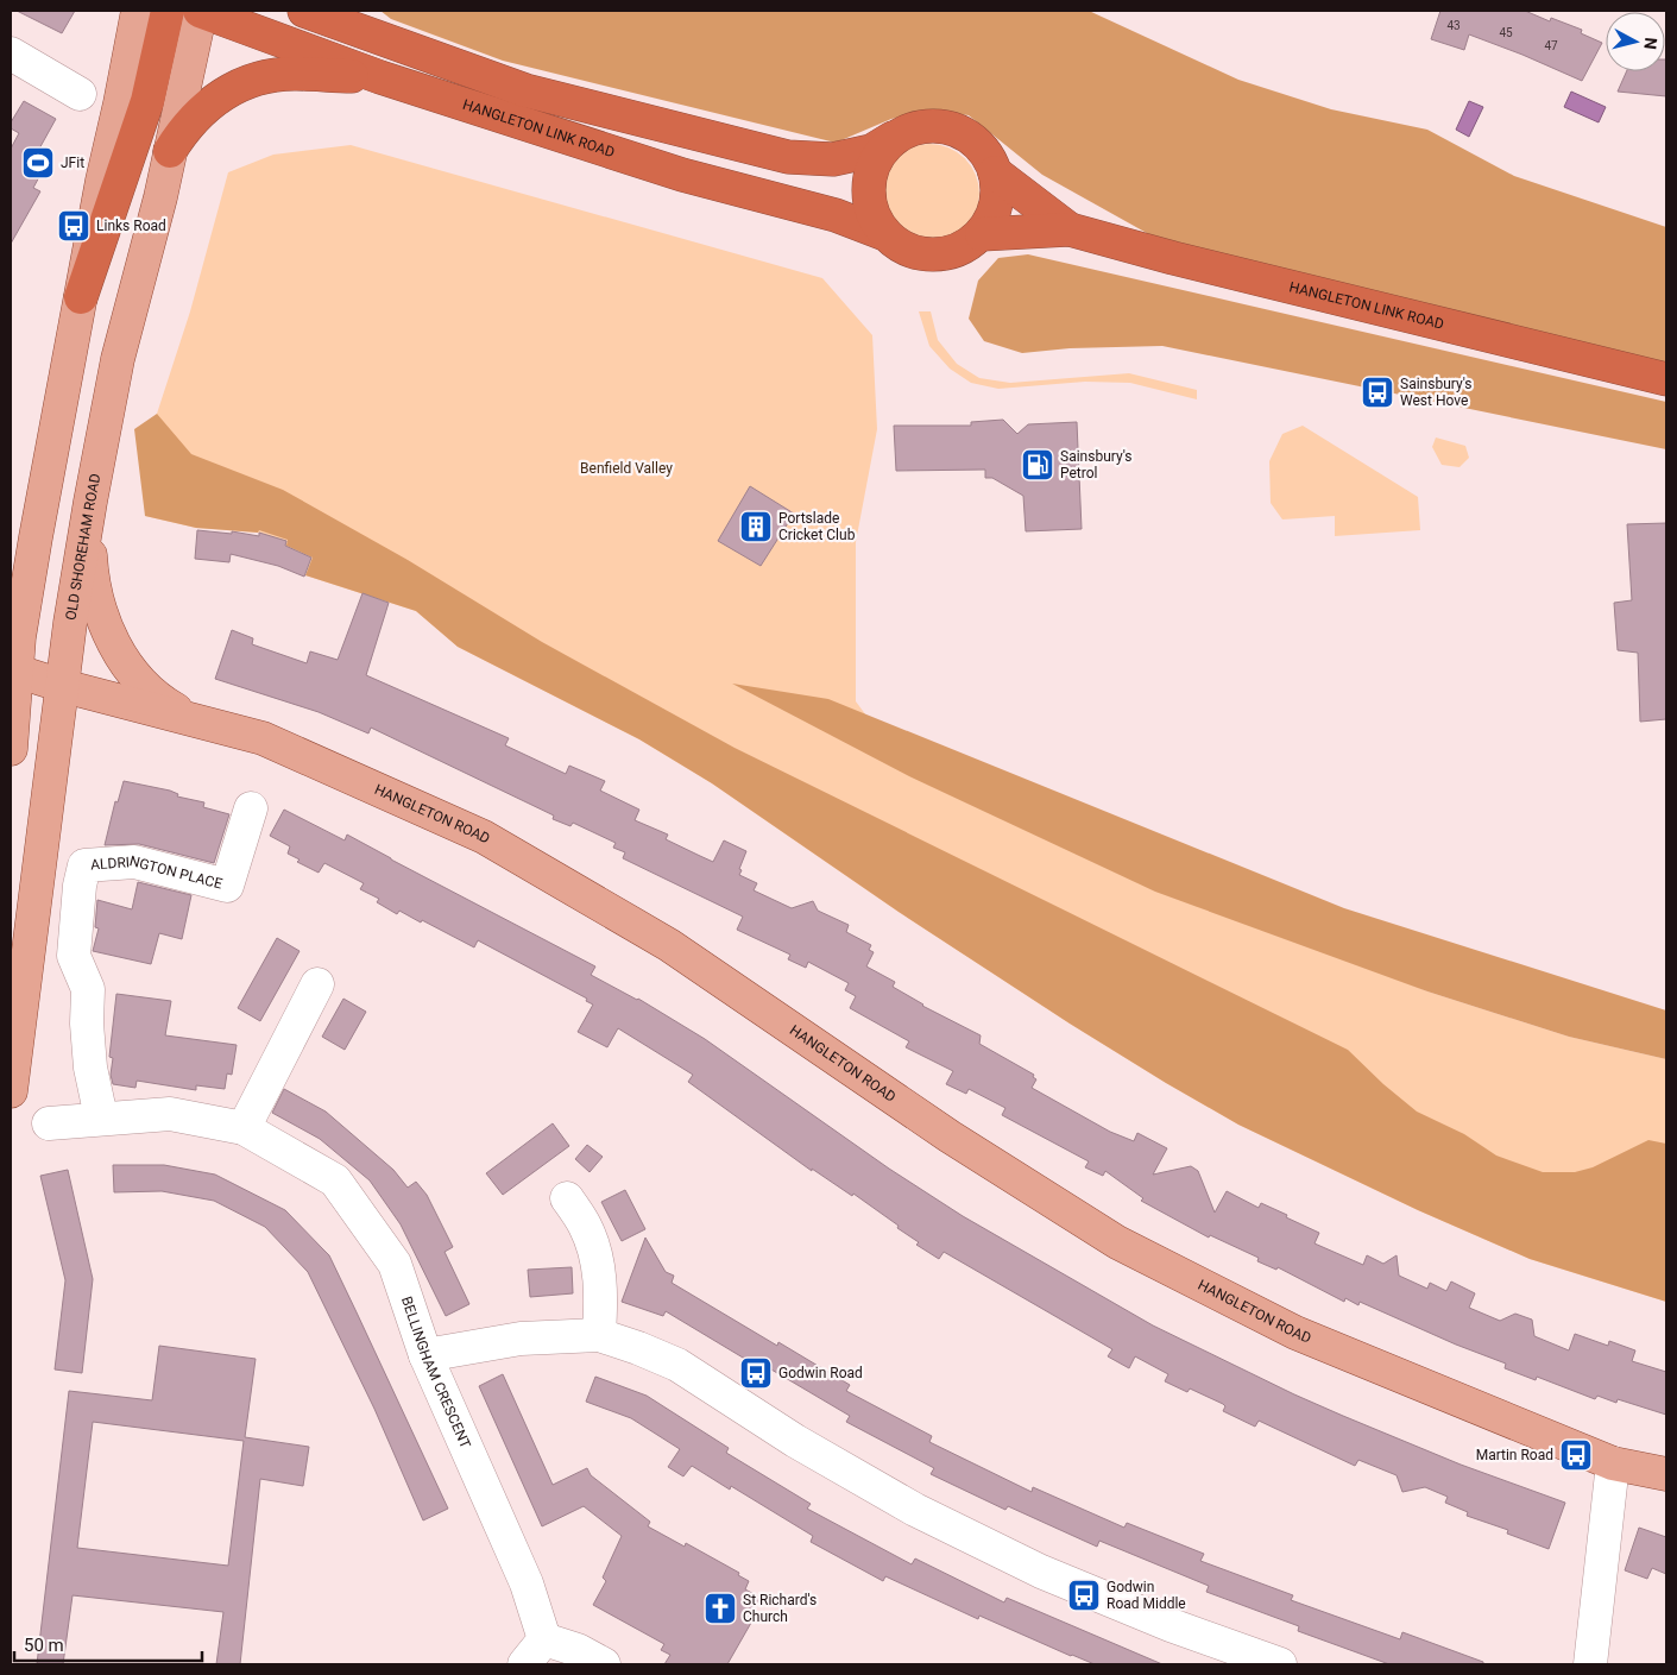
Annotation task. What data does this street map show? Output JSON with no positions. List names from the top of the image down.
{
  "streets": {
    "highway": ["HANGLETON LINK ROAD"],
    "main road": ["OLD SHOREHAM ROAD", "HANGLETON ROAD"],
    "street": ["ALDRINGTON PLACE", "BELLINGHAM CRESCENT"]
  },
  "crossings": [
    ["HANGLETON LINK ROAD", "OLD SHOREHAM ROAD"],
    ["OLD SHOREHAM ROAD", "HANGLETON ROAD"],
    ["ALDRINGTON PLACE", "BELLINGHAM CRESCENT"]
  ],
  "parks": ["Benfield Valley"],
  "places": {
    "sports": ["JFit"],
    "bus stop": [
      "Links Road",
      "Sainsbury's West Hove",
      "Godwin Road",
      "Martin Road",
      "Godwin Road Middle"
    ],
    "fuel station": ["Sainsbury's Petrol"],
    "building": ["Portslade Cricket Club"],
    "church": ["St Richard's Church"]
  },
  "house_numbers": ["43", "45", "47"],
  "scale_bar": "50 m",
  "north": "right"
}
